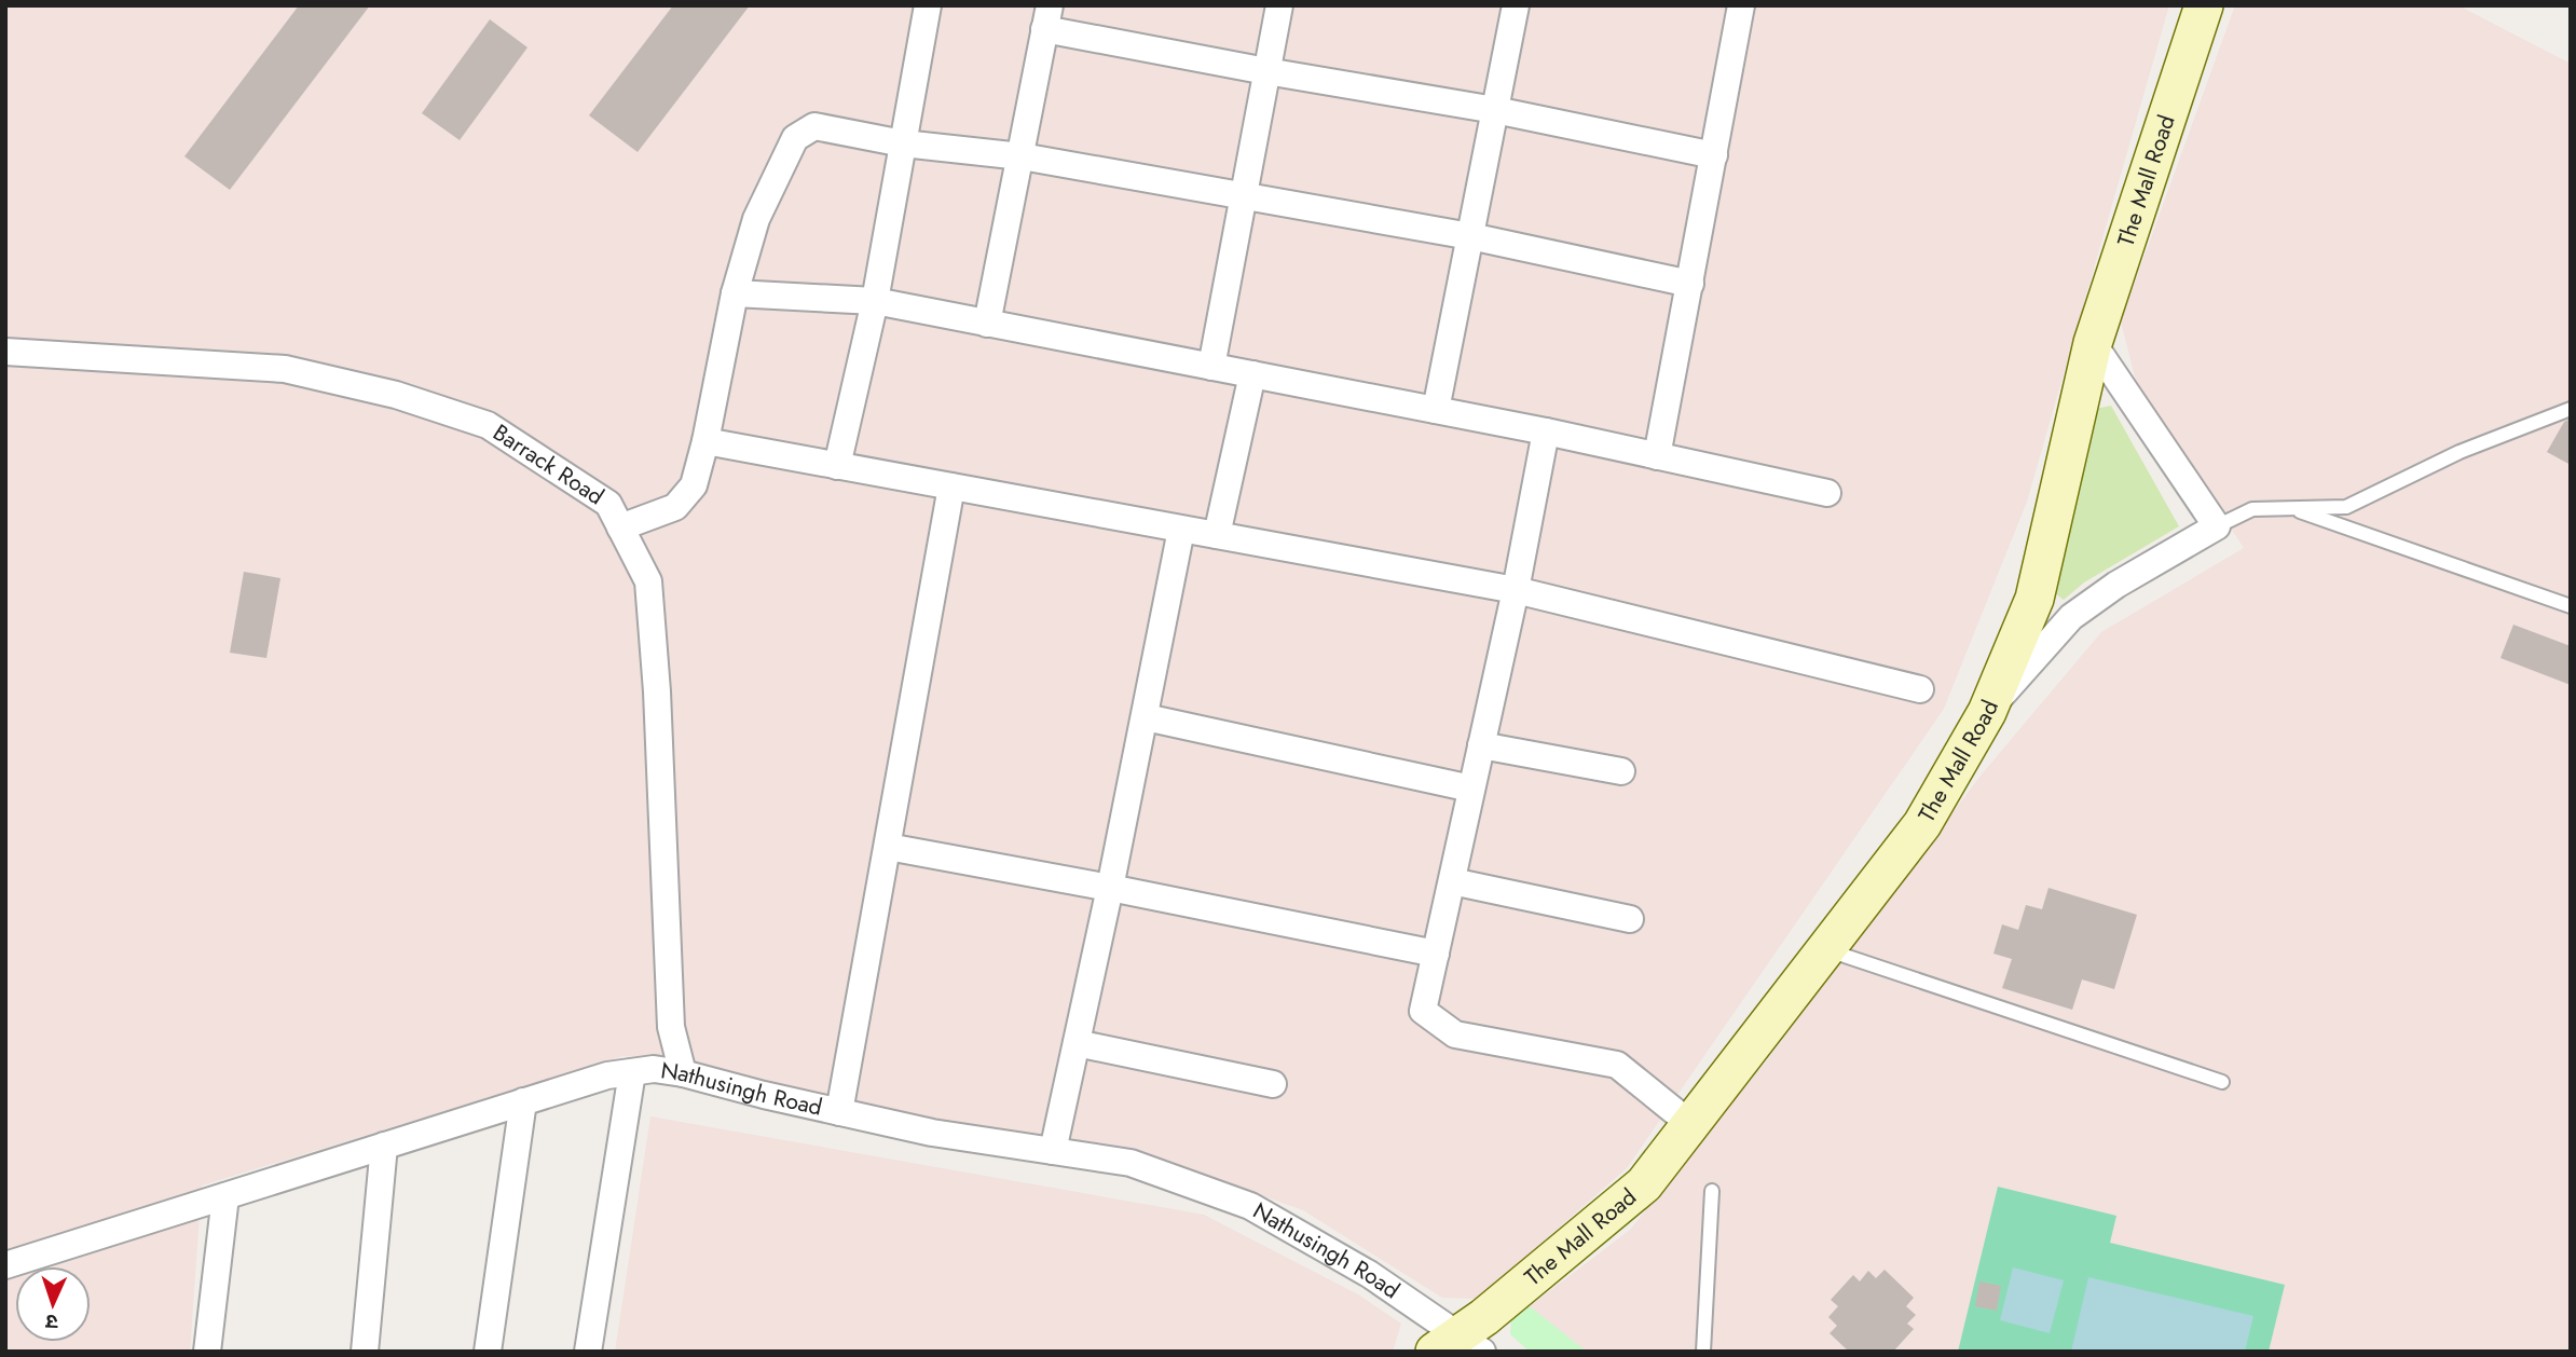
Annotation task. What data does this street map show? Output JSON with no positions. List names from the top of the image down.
{
  "streets": {
    "street": ["The Mall Road", "Barrack Road", "Nathusingh Road"]
  },
  "crossings": [
    ["The Mall Road", "Nathusingh Road"],
    ["Barrack Road", "Nathusingh Road"]
  ],
  "north": "bottom"
}
